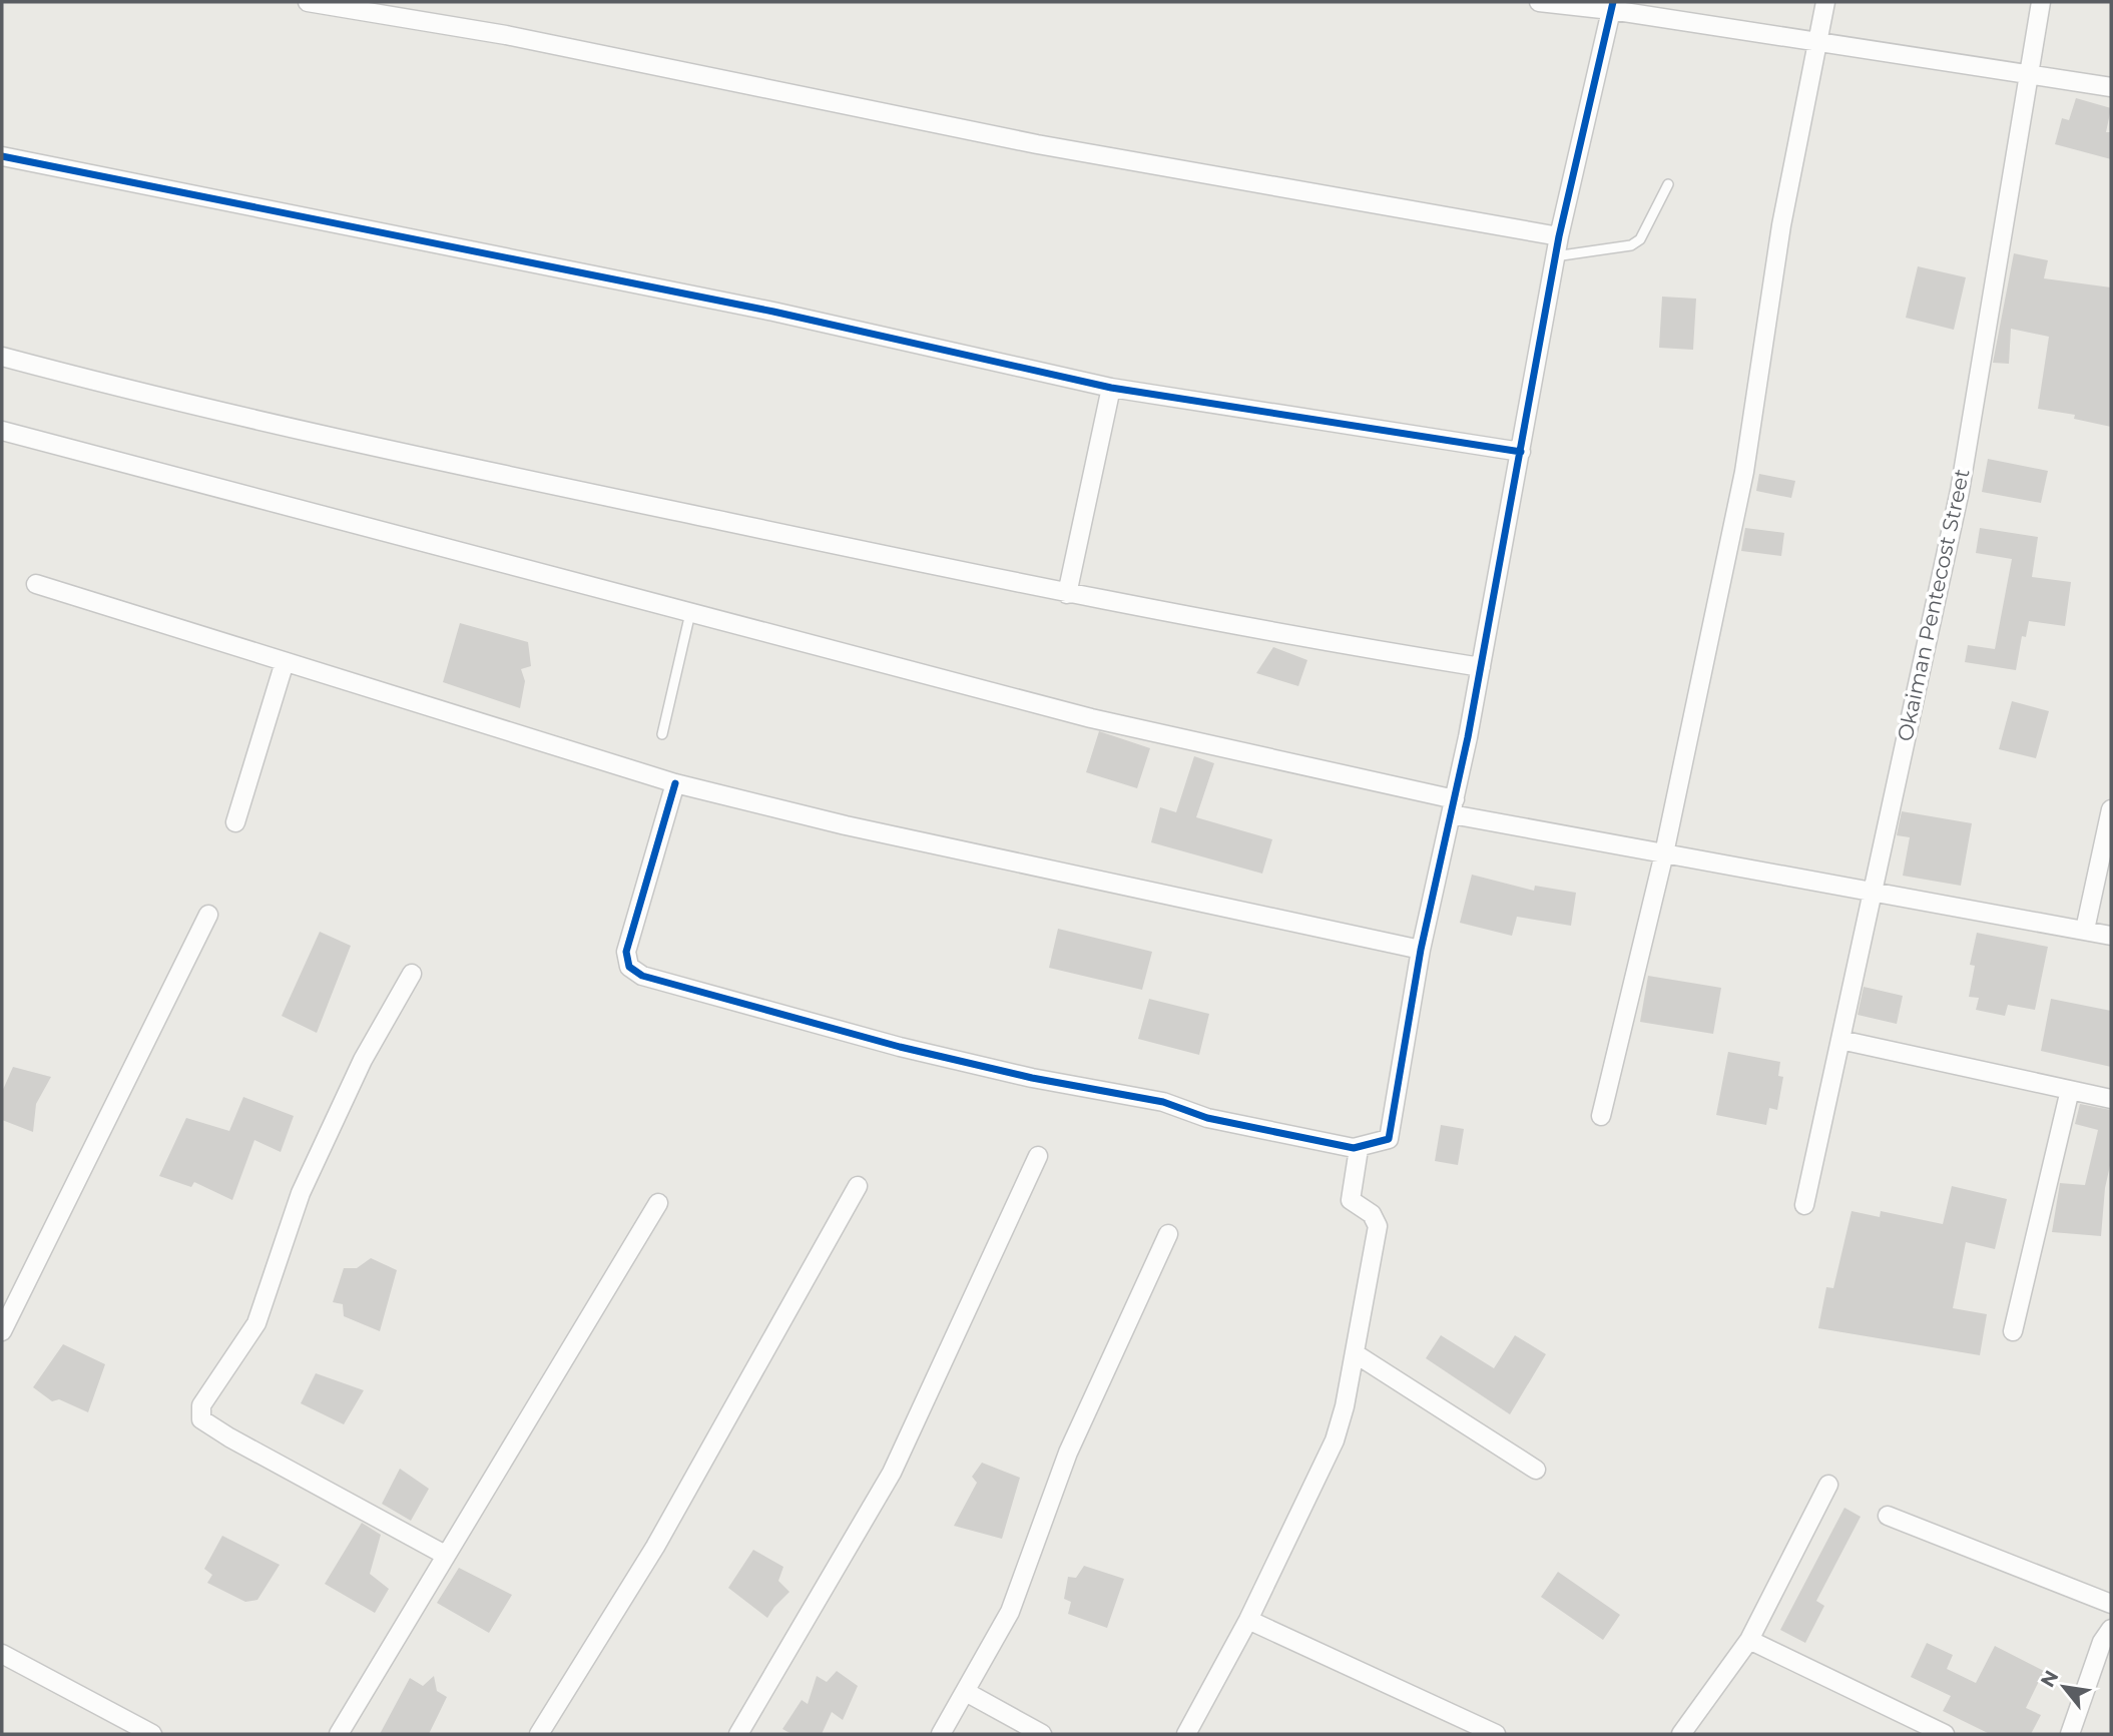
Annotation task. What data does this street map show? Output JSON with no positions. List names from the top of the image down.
{
  "streets": {
    "street": ["Okaiman Pentecost Street"]
  },
  "north": "top left"
}
